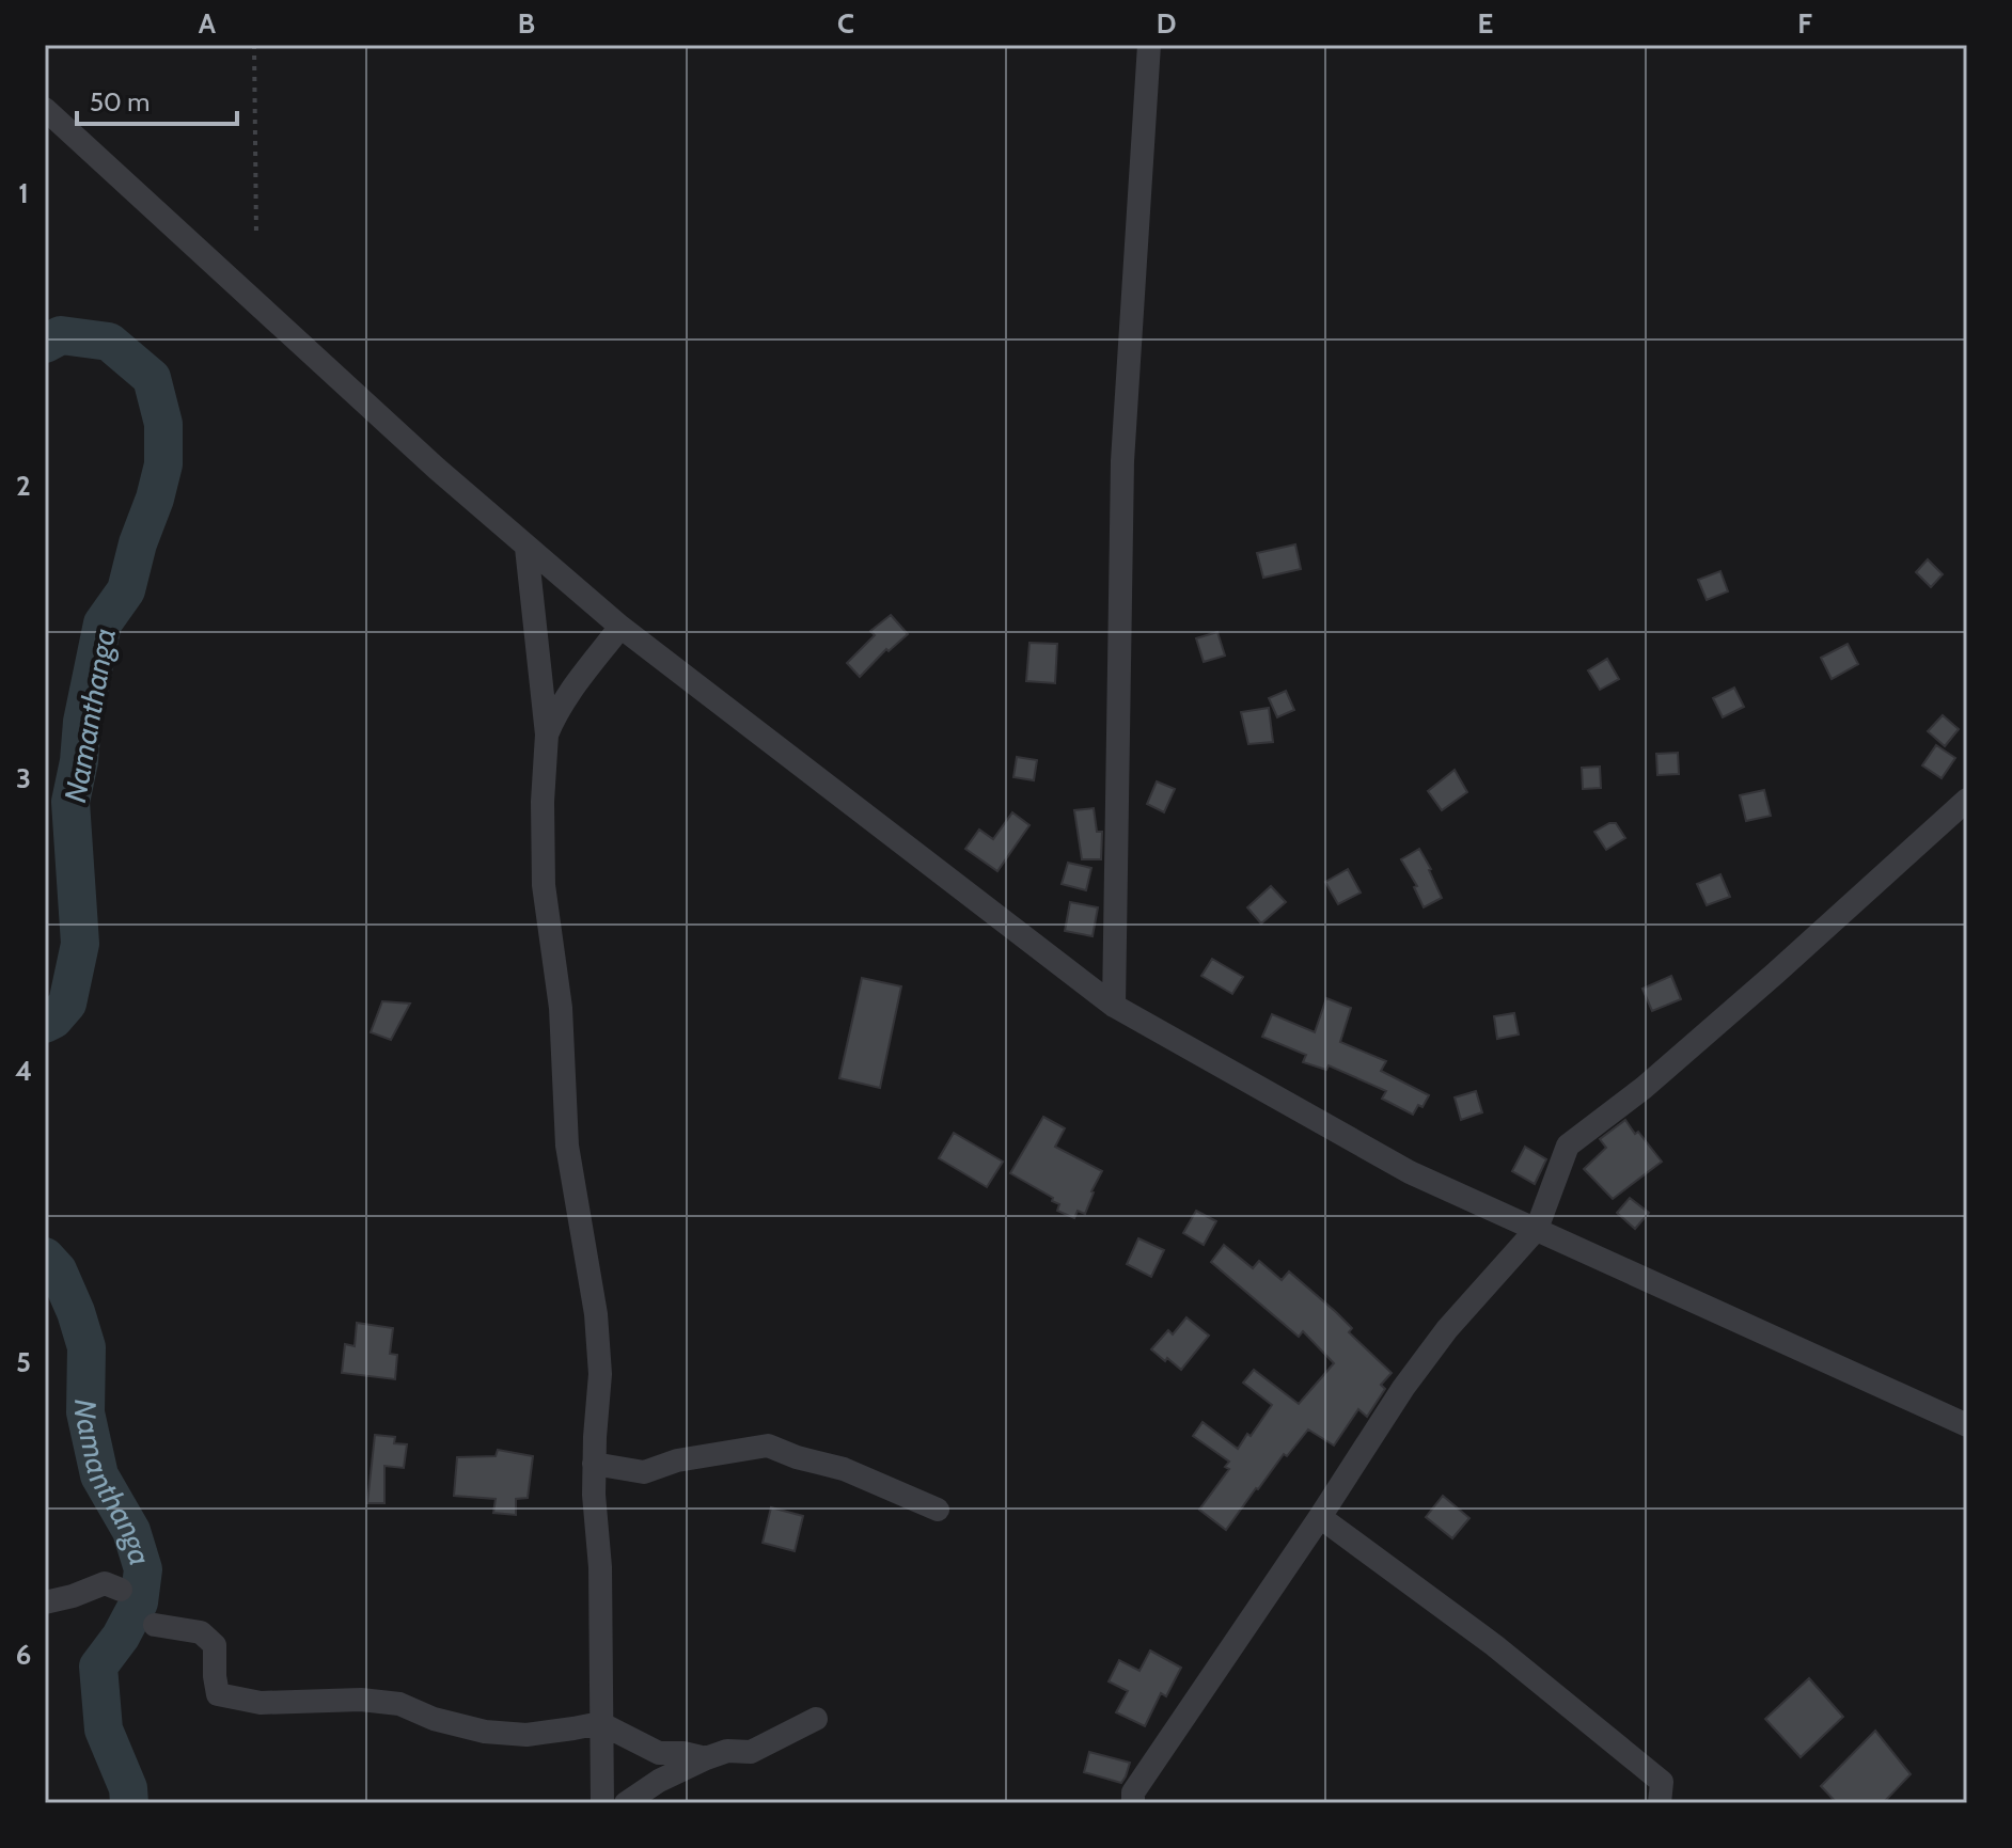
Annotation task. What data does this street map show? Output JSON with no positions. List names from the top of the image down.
{
  "water": ["Namanthanga"],
  "scale_bar": "50 m",
  "grid": {
    "columns": [
      "A",
      "B",
      "C",
      "D",
      "E",
      "F"
    ],
    "rows": [
      "1",
      "2",
      "3",
      "4",
      "5",
      "6"
    ]
  }
}
